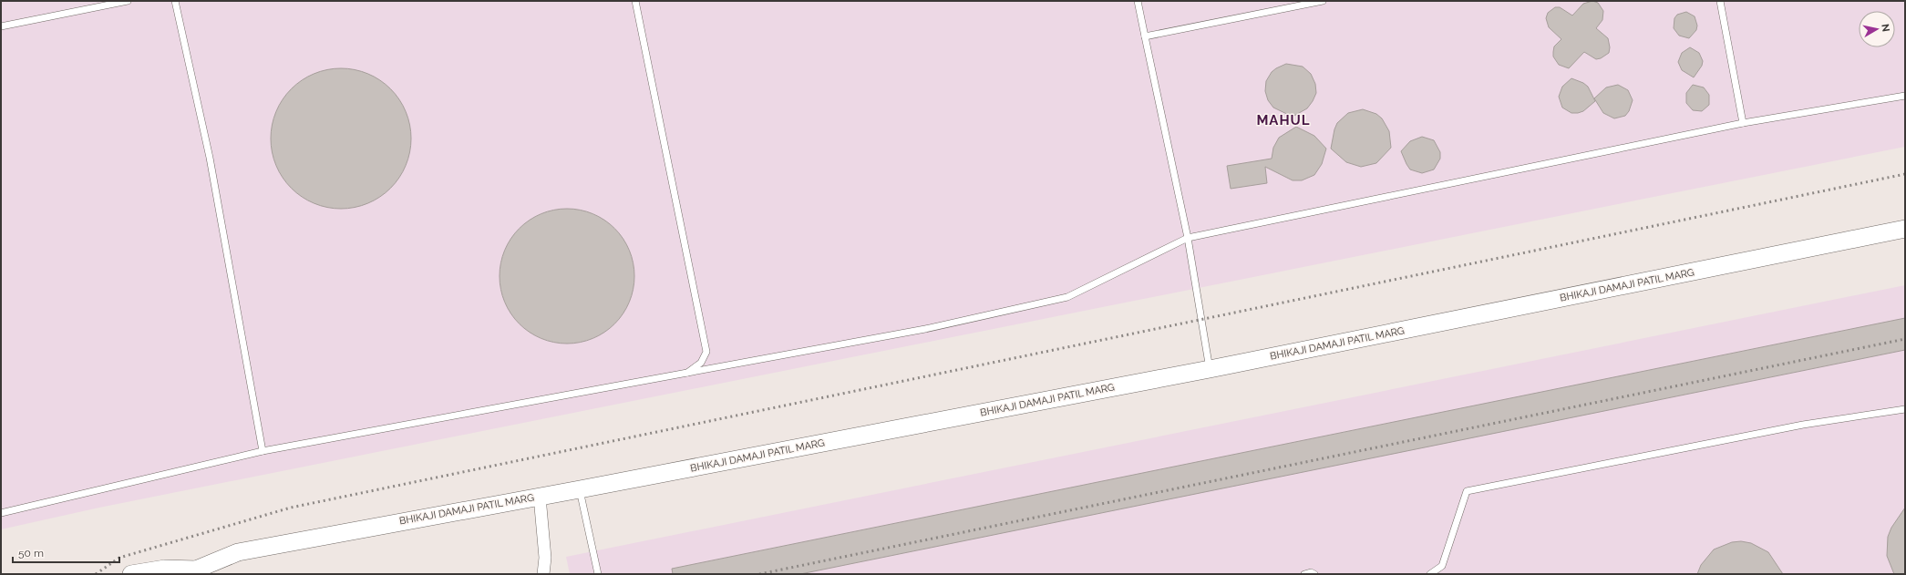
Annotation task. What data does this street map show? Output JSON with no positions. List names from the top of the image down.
{
  "streets": {
    "street": ["BHIKAJI DAMAJI PATIL MARG"]
  },
  "districts": ["MAHUL"],
  "scale_bar": "50 m",
  "north": "right"
}
